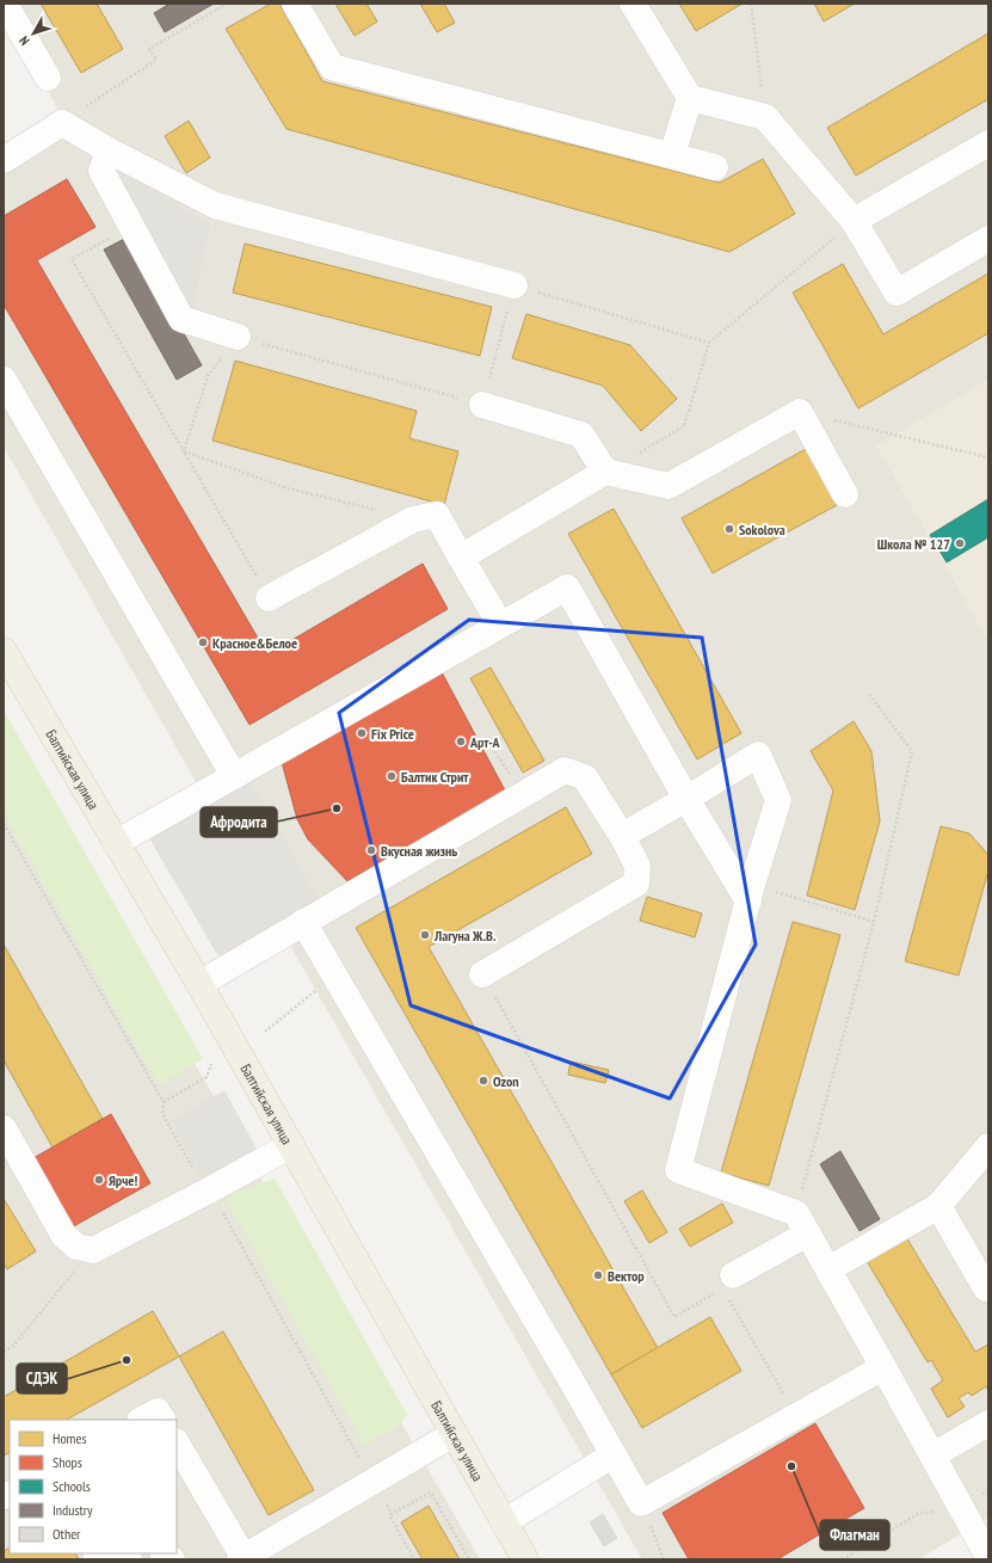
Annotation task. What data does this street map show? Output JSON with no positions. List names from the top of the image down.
{
  "streets": {
    "main road": ["Балтийская улица"]
  },
  "places": [
    "Sokolova",
    "Школа № 127",
    "Красное&Белое",
    "Fix Price",
    "Арт-А",
    "Балтик Стрит",
    "Афродита",
    "Вкусная жизнь",
    "Лагуна Ж.В.",
    "Ozon",
    "Ярче!",
    "Вектор",
    "СДЭК",
    "Флагман"
  ],
  "legend": [
    "Homes",
    "Shops",
    "Schools",
    "Industry",
    "Other"
  ],
  "north": "bottom left"
}
